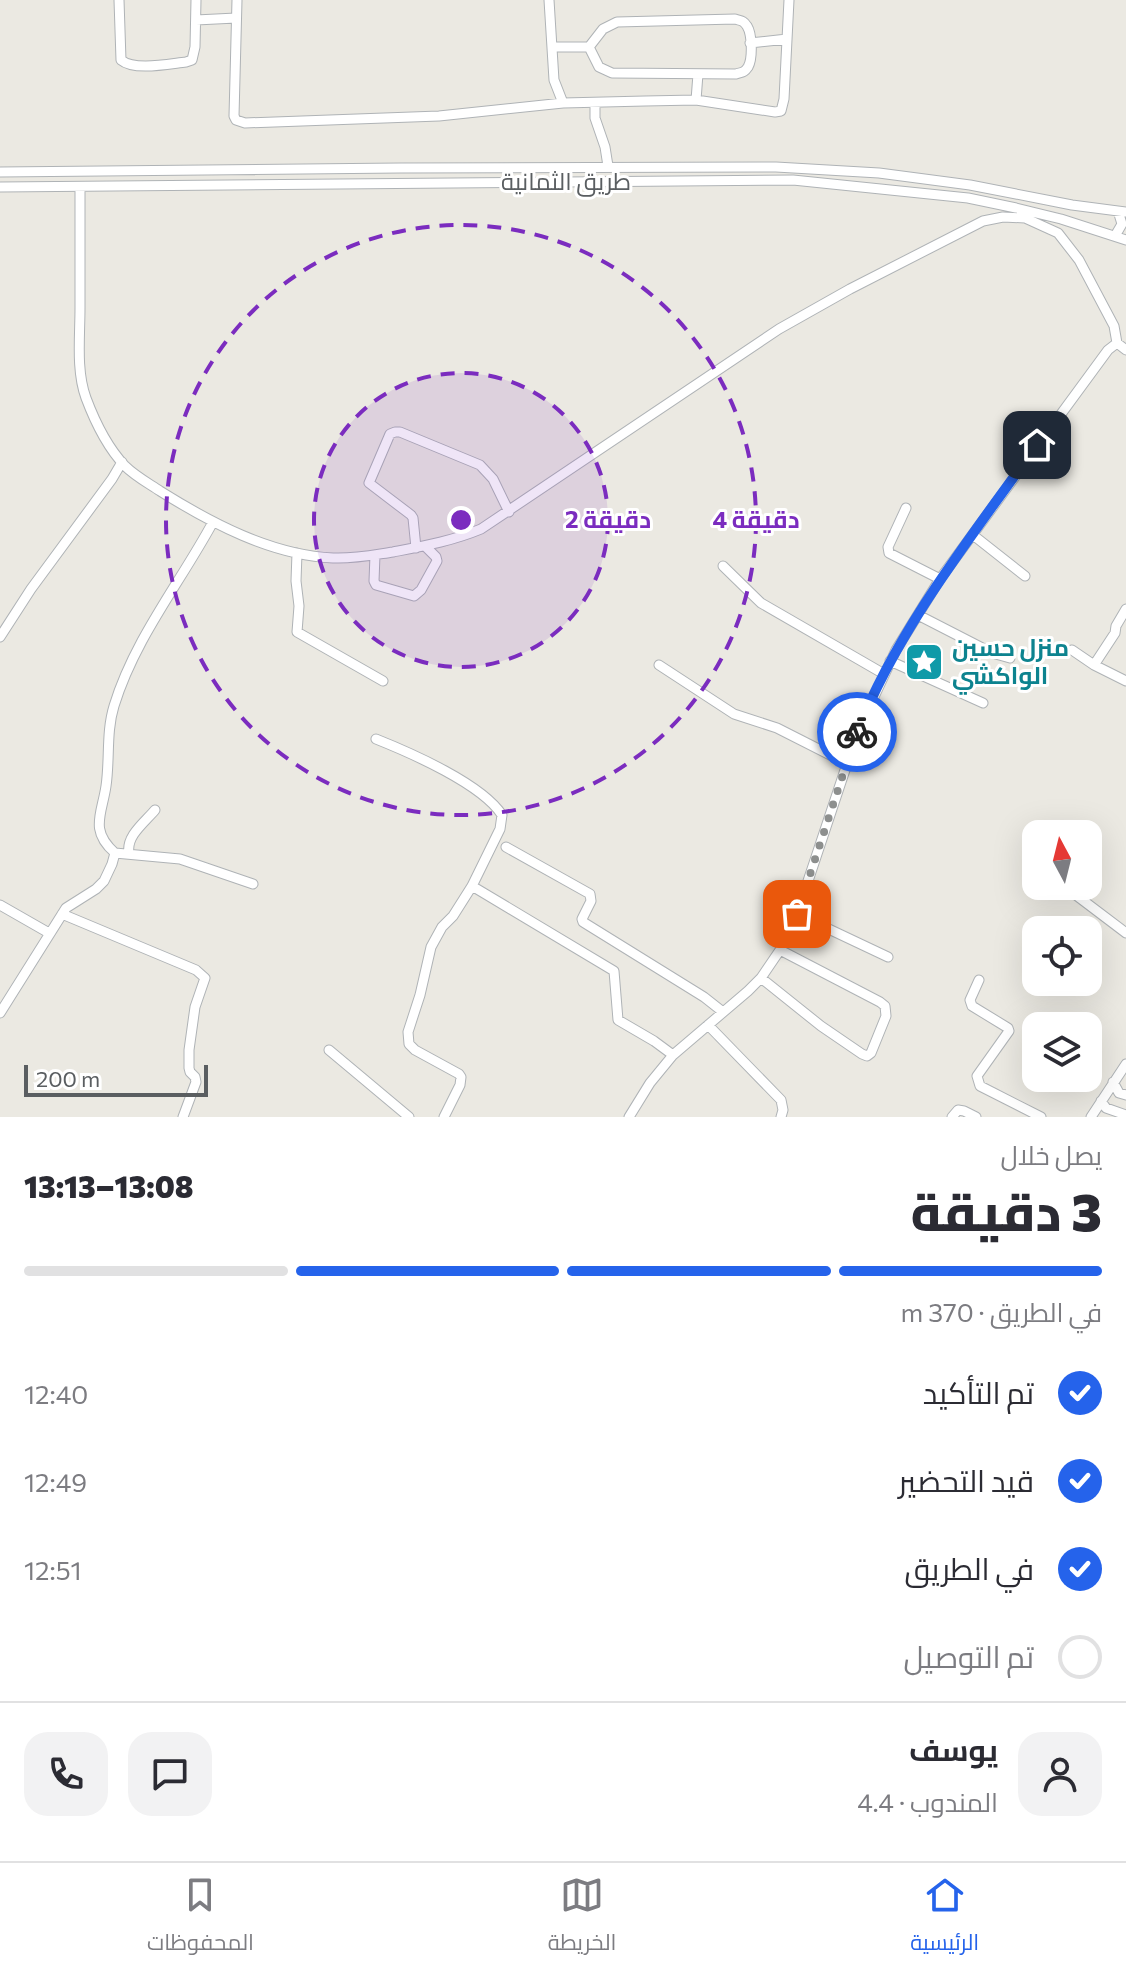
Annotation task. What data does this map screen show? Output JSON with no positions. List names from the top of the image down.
{
  "streets": {
    "street": ["طريق الثمانية"]
  },
  "places": {
    "place": ["منزل حسين الواكشي"]
  },
  "scale_bar": "200 m",
  "north": "top",
  "page": {
    "scale": "200 m",
    "heading": ["3 دقيقة", "يصل خلال", "13:08–13:13"],
    "panel": ["يوسف", "المندوب · 4.4"],
    "bar": "في الطريق · 370 m",
    "list": [
      ["تم التأكيد", "12:40"],
      ["قيد التحضير", "12:49"],
      ["في الطريق", "12:51"],
      "تم التوصيل"
    ],
    "tabs": ["الرئيسية", "الخريطة", "المحفوظات"]
  },
  "rings": ["2 دقيقة", "4 دقيقة"]
}
